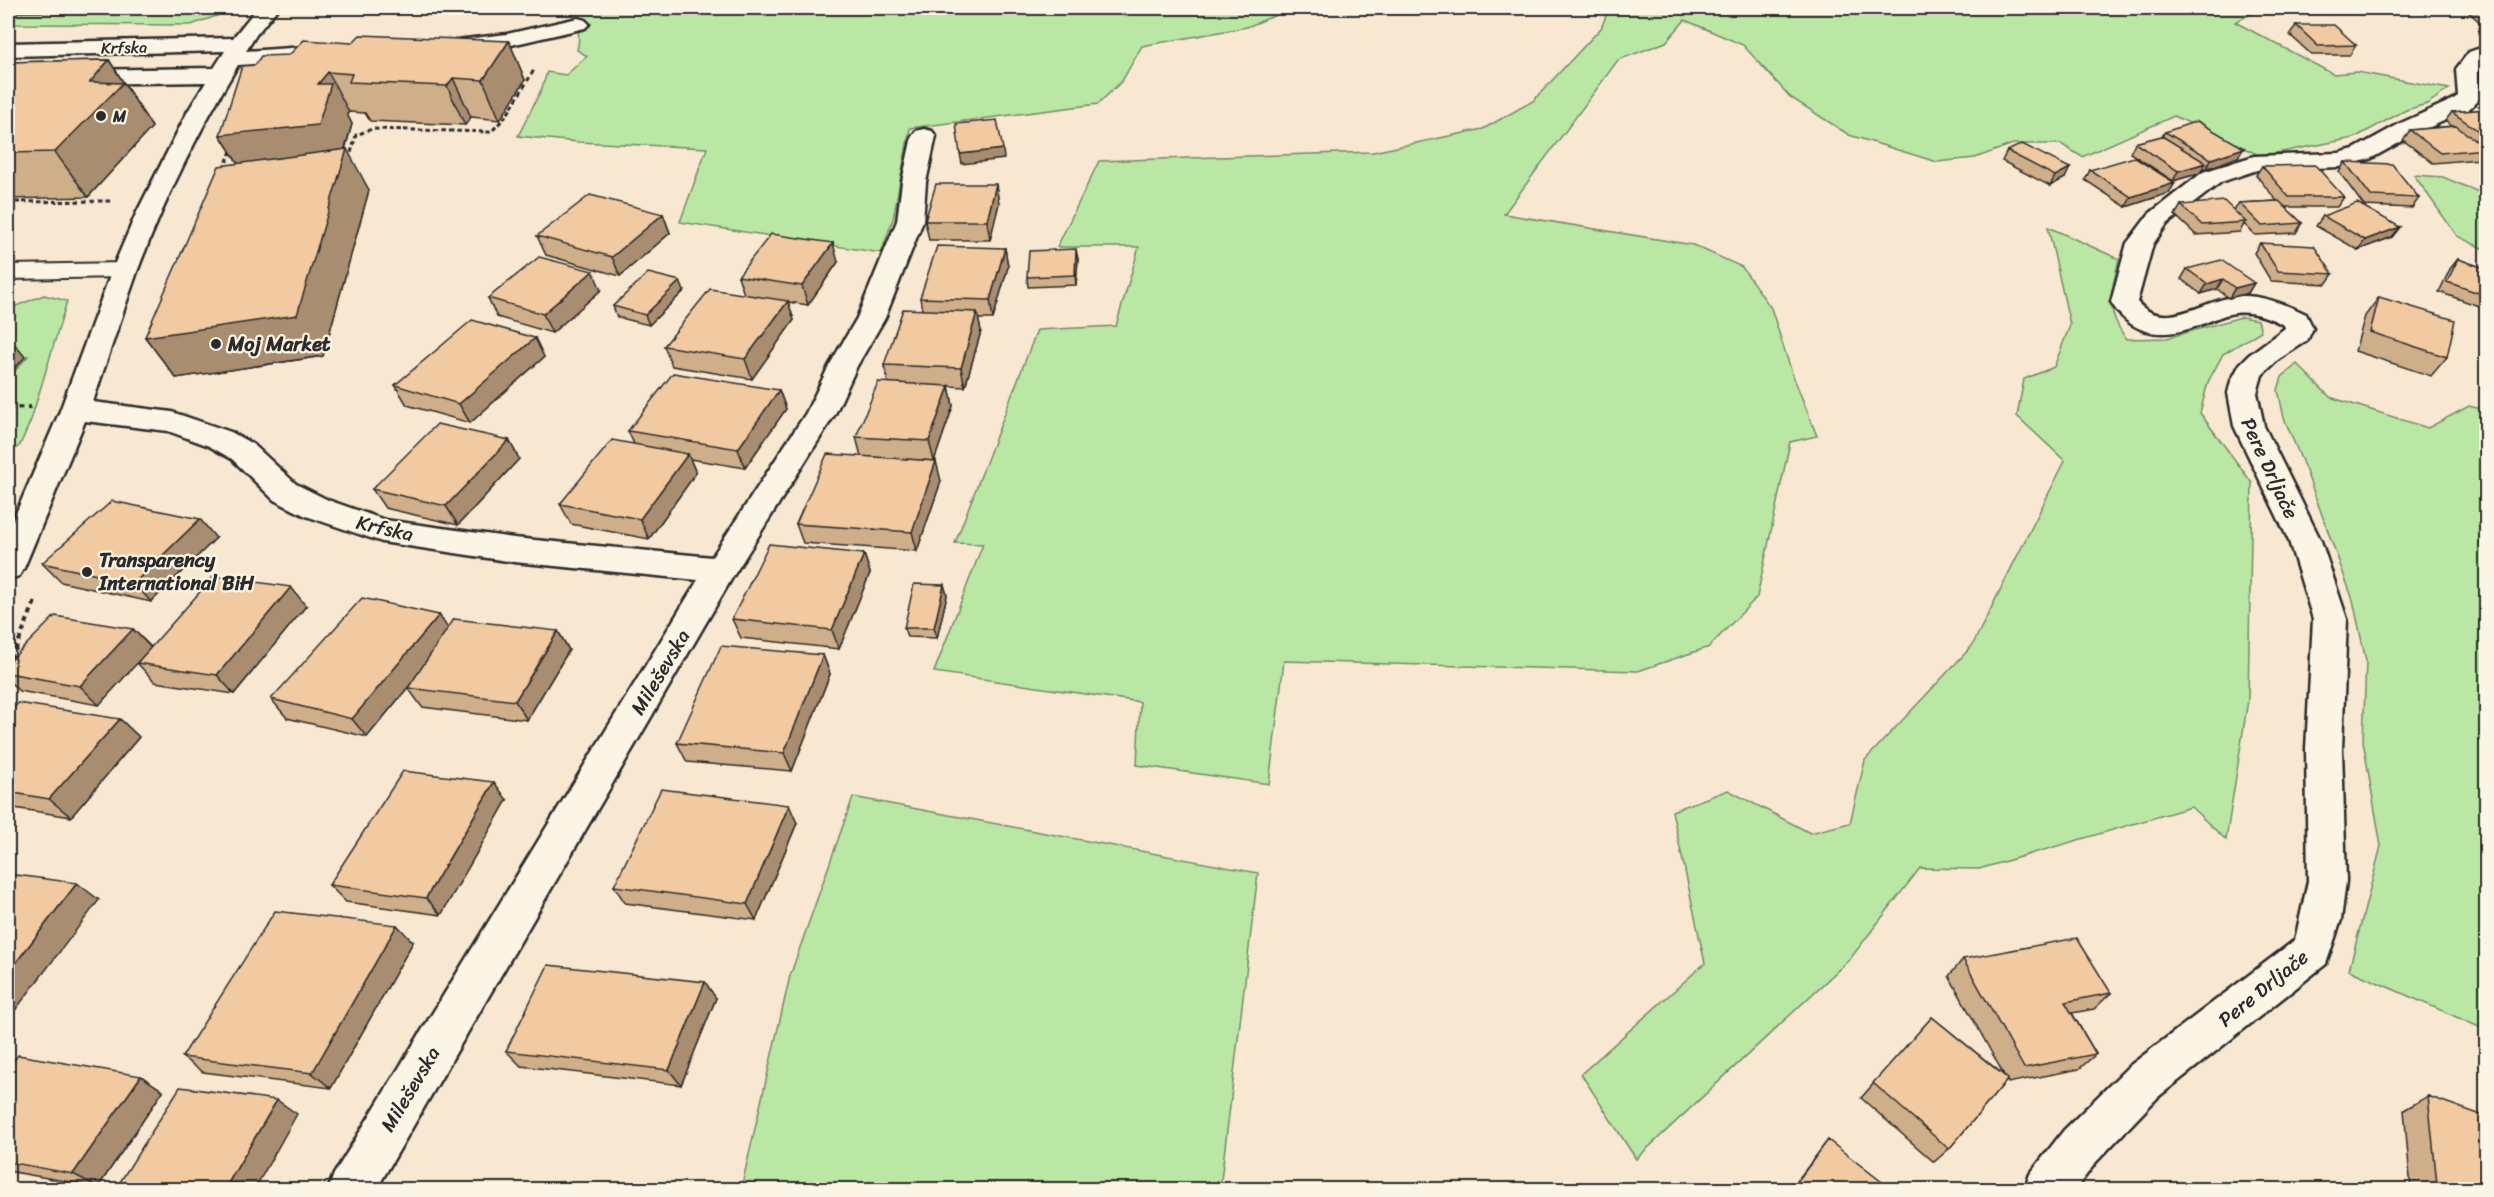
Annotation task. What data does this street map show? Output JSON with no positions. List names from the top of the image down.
{
  "streets": {
    "street": ["Krfska", "Pere Drljače", "Mileševska"]
  },
  "crossings": [
    ["Krfska", "Mileševska"]
  ],
  "places": ["M", "Moj Market", "Transparency International BiH"]
}
